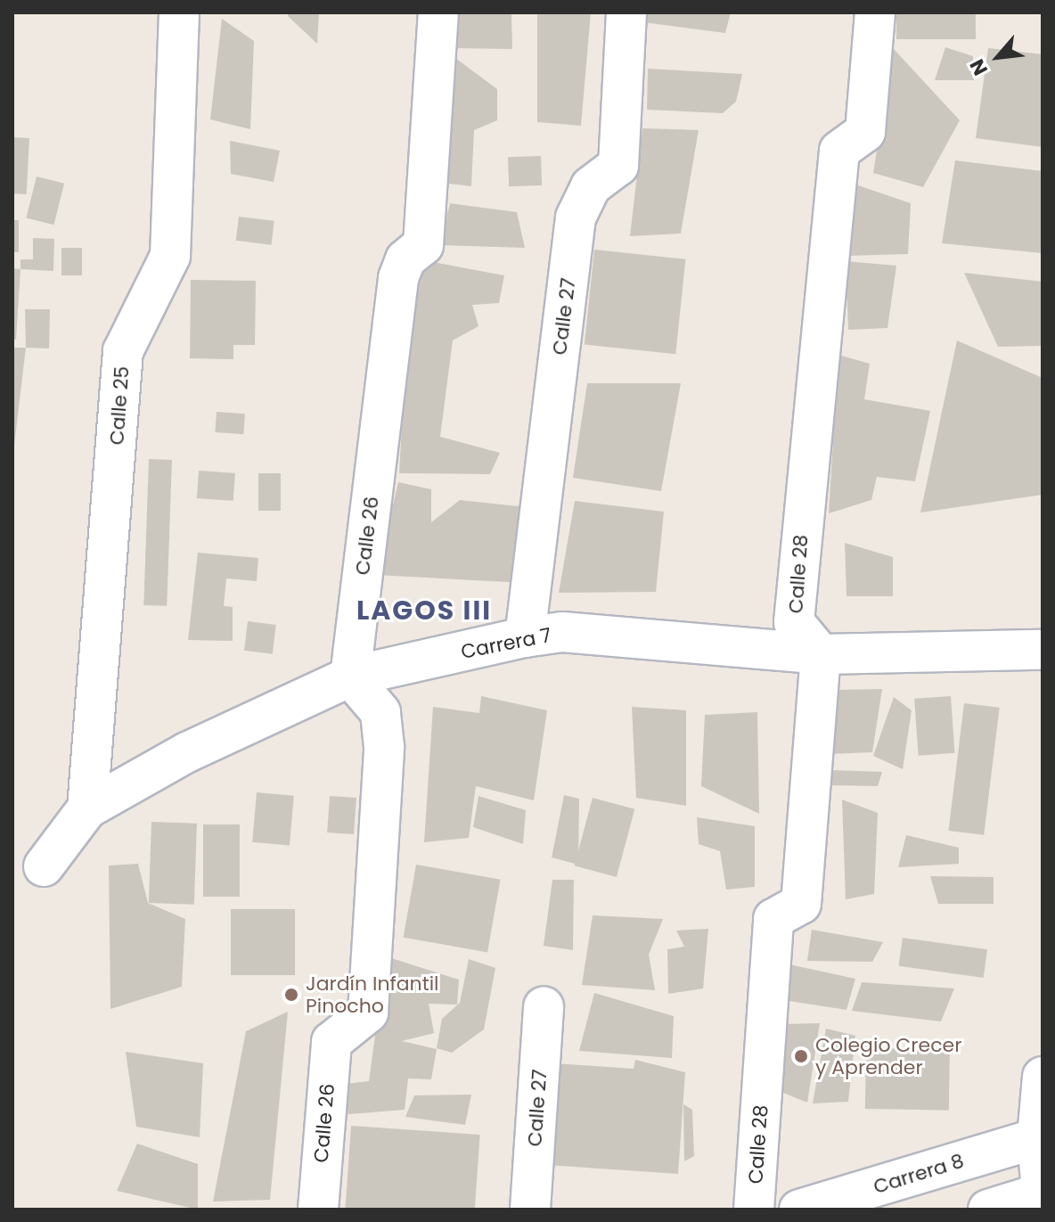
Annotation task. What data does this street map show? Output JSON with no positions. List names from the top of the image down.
{
  "streets": {
    "street": [
      "Calle 27",
      "Calle 25",
      "Calle 26",
      "Calle 28",
      "Carrera 7",
      "Carrera 8"
    ]
  },
  "crossings": [
    ["Calle 27", "Carrera 7"],
    ["Calle 25", "Carrera 7"],
    ["Calle 26", "Carrera 7"],
    ["Calle 28", "Carrera 7"]
  ],
  "districts": ["LAGOS III"],
  "places": ["Jardín Infantil Pinocho", "Colegio Crecer y Aprender"],
  "north": "bottom left"
}
